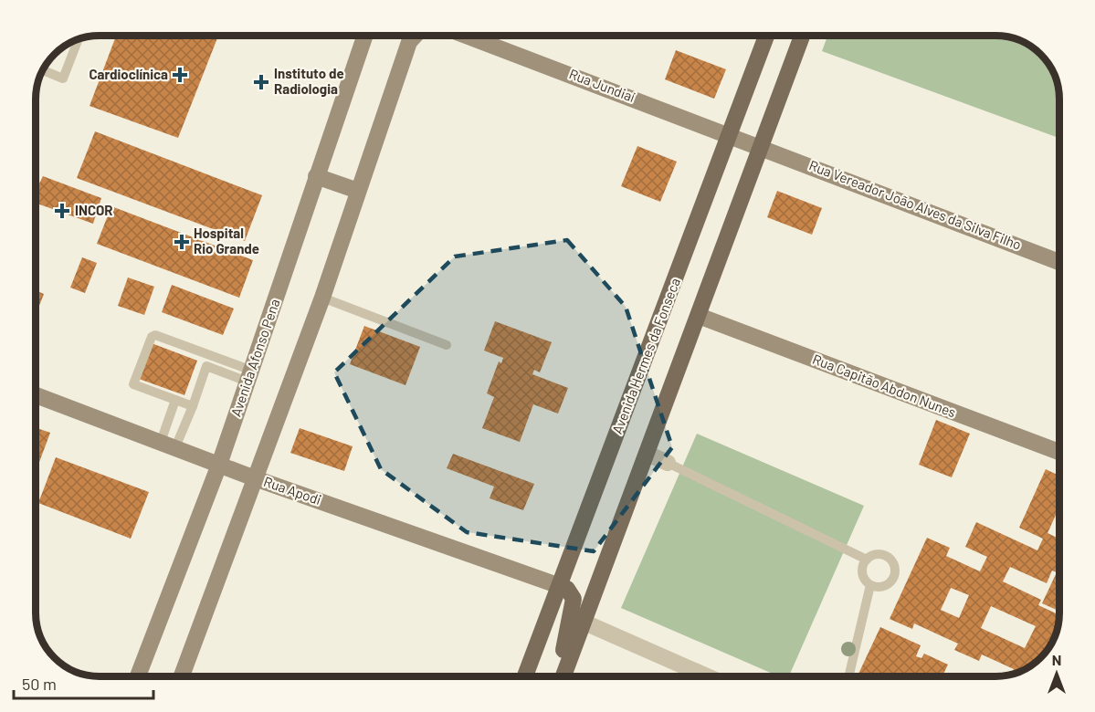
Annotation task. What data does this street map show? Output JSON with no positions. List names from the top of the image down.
{
  "streets": {
    "main road": [
      "Rua Jundiaí",
      "Rua Vereador João Alves da Silva Filho",
      "Avenida Hermes da Fonseca",
      "Avenida Afonso Pena",
      "Rua Capitão Abdon Nunes",
      "Rua Apodi"
    ]
  },
  "crossings": [
    ["Rua Jundiaí", "Rua Vereador João Alves da Silva Filho"],
    ["Rua Jundiaí", "Avenida Hermes da Fonseca"],
    ["Avenida Hermes da Fonseca", "Rua Apodi"],
    ["Avenida Afonso Pena", "Rua Apodi"]
  ],
  "places": {
    "health": [
      "Cardioclínica",
      "Instituto de Radiologia",
      "INCOR",
      "Hospital Rio Grande"
    ]
  },
  "scale_bar": "50 m",
  "north": "top"
}
